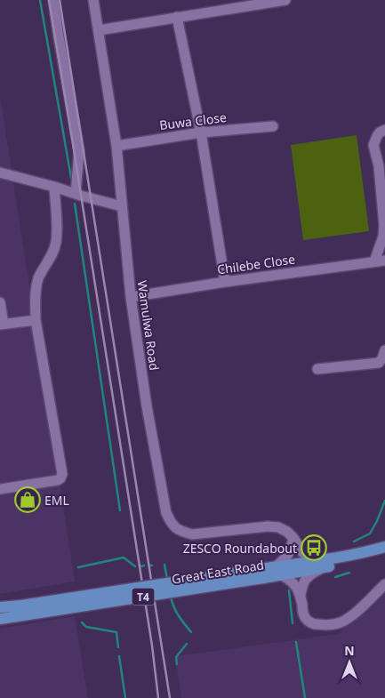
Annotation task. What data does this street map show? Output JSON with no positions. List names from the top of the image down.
{
  "streets": {
    "main road": ["Great East Road", "T4"],
    "street": ["Buwa Close", "Chilebe Close", "Wamulwa Road"]
  },
  "crossings": [
    ["Buwa Close", "Wamulwa Road"],
    ["Chilebe Close", "Wamulwa Road"],
    ["Wamulwa Road", "Great East Road"]
  ],
  "places": {
    "shop": ["EML"],
    "bus stop": ["ZESCO Roundabout"]
  },
  "north": "top"
}
